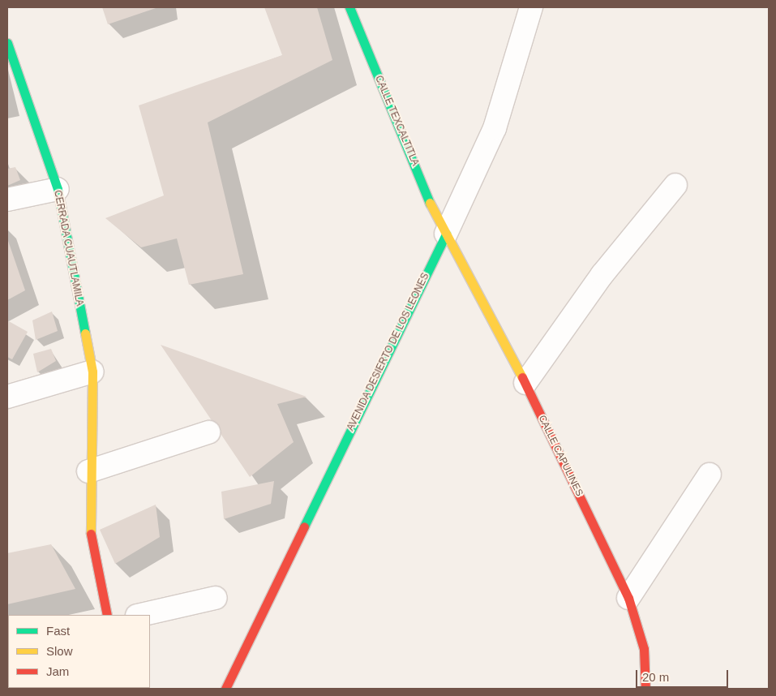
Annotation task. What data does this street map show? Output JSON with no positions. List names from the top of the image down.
{
  "streets": {
    "street": [
      "CALLE TEXCALTITLA",
      "CERRADA CUAUTLAMILA",
      "AVENIDA DESIERTO DE LOS LEONES",
      "CALLE CAPULINES"
    ]
  },
  "crossings": [
    ["CALLE TEXCALTITLA", "AVENIDA DESIERTO DE LOS LEONES"],
    ["CALLE TEXCALTITLA", "CALLE CAPULINES"],
    ["AVENIDA DESIERTO DE LOS LEONES", "CALLE CAPULINES"]
  ],
  "legend": ["Fast", "Slow", "Jam"],
  "scale_bar": "20 m"
}
